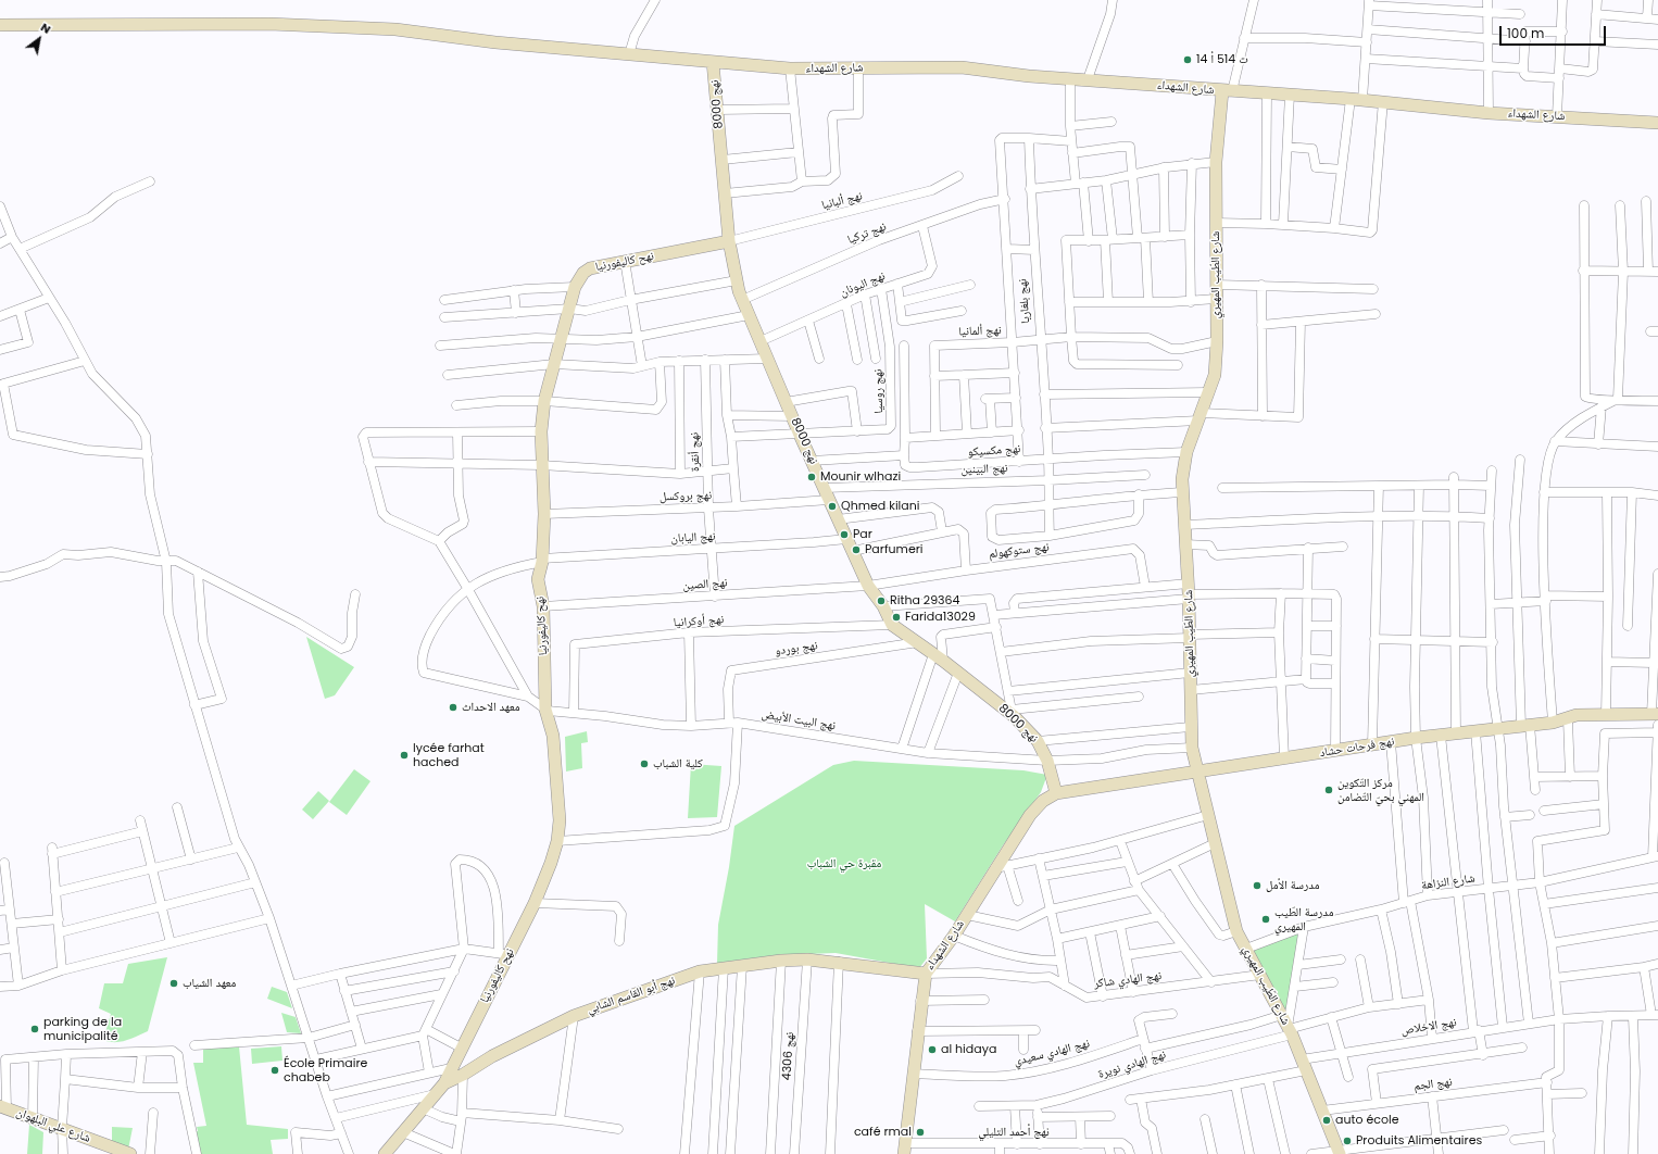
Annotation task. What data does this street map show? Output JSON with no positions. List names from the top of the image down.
{
  "streets": {
    "street": [
      "شارع الشهداء",
      "نهج 8000",
      "نهج ألبانيا",
      "نهج تركيا",
      "نهح كاليفورنيا",
      "شارع الطّيب المهيري",
      "نهج اليونان",
      "نهج بلغاريا",
      "نهج ألمانيا",
      "نهج روسيا",
      "نهج مكسيكو",
      "نهج أنقرة",
      "نهج البينين",
      "نهج بروكسل",
      "نهج اليابان",
      "نهج ستوكهولم",
      "نهج الصين",
      "نهج أوكرانيا",
      "نهج بوردو",
      "نهج البيت الأبيض",
      "نهج فرحات حشاد",
      "شارع النزاهة",
      "نهج الهادي شاكر",
      "نهج أبو القاسم الشابي",
      "نهج الاخلاص",
      "نهج الهادي سعيدي",
      "نهج 4306",
      "نهج الهادي نويرة",
      "نهج الجم",
      "شارع علي البلهوان",
      "نهج أحمد التليلي"
    ]
  },
  "crossings": [
    ["شارع الشهداء", "نهج 8000"],
    ["شارع الشهداء", "شارع الطّيب المهيري"],
    ["شارع الشهداء", "نهج فرحات حشاد"],
    ["شارع الشهداء", "نهج الهادي شاكر"],
    ["شارع الشهداء", "نهج أبو القاسم الشابي"],
    ["شارع الشهداء", "نهج الهادي سعيدي"],
    ["شارع الشهداء", "نهج أحمد التليلي"],
    ["نهج 8000", "نهج ألبانيا"],
    ["نهج 8000", "نهج تركيا"],
    ["نهج 8000", "نهح كاليفورنيا"],
    ["نهج 8000", "نهج اليونان"],
    ["نهج 8000", "نهج روسيا"],
    ["نهج 8000", "نهج البينين"],
    ["نهج 8000", "نهج بروكسل"],
    ["نهج 8000", "نهج اليابان"],
    ["نهج 8000", "نهج ستوكهولم"],
    ["نهج 8000", "نهج الصين"],
    ["نهج 8000", "نهج أوكرانيا"],
    ["نهج 8000", "نهج بوردو"],
    ["نهج 8000", "نهج البيت الأبيض"],
    ["نهج 8000", "نهج فرحات حشاد"],
    ["نهج ألبانيا", "نهح كاليفورنيا"],
    ["نهج تركيا", "نهج اليونان"],
    ["نهح كاليفورنيا", "نهج بروكسل"],
    ["نهح كاليفورنيا", "نهج اليابان"],
    ["نهح كاليفورنيا", "نهج الصين"],
    ["نهح كاليفورنيا", "نهج البيت الأبيض"],
    ["نهح كاليفورنيا", "نهج أبو القاسم الشابي"],
    ["شارع الطّيب المهيري", "نهج ألمانيا"],
    ["شارع الطّيب المهيري", "نهج مكسيكو"],
    ["شارع الطّيب المهيري", "نهج البيت الأبيض"],
    ["شارع الطّيب المهيري", "نهج فرحات حشاد"],
    ["شارع الطّيب المهيري", "شارع النزاهة"],
    ["شارع الطّيب المهيري", "نهج الهادي شاكر"],
    ["شارع الطّيب المهيري", "نهج الاخلاص"],
    ["شارع الطّيب المهيري", "نهج الهادي نويرة"],
    ["شارع الطّيب المهيري", "نهج الجم"],
    ["نهج اليونان", "نهج روسيا"],
    ["نهج بلغاريا", "نهج ألمانيا"],
    ["نهج بلغاريا", "نهج مكسيكو"],
    ["نهج بلغاريا", "نهج البينين"],
    ["نهج أنقرة", "نهج بروكسل"],
    ["نهج أنقرة", "نهج اليابان"],
    ["نهج أنقرة", "نهج الصين"],
    ["نهج ستوكهولم", "نهج الصين"],
    ["نهج أوكرانيا", "نهج البيت الأبيض"],
    ["نهج بوردو", "نهج البيت الأبيض"],
    ["نهج الهادي شاكر", "نهج أبو القاسم الشابي"],
    ["نهج أبو القاسم الشابي", "نهج 4306"]
  ],
  "parks": ["مقبرة حي الشباب"],
  "places": [
    "14 ت 514 أ",
    "Mounir wlhazi",
    "Qhmed kilani",
    "Par",
    "Parfumeri",
    "Ritha 29364",
    "Farida13029",
    "معهد الاحداث",
    "lycée farhat hached",
    "كلية الشباب",
    "مركز التّكوين المهني بحيّ التّضامن",
    "مدرسة الأمل",
    "مدرسة الطّيب المهيري",
    "معهد الشياب",
    "parking de la municipalité",
    "al hidaya",
    "École Primaire chabeb",
    "auto école",
    "café rmal",
    "Produits Alimentaires"
  ],
  "scale_bar": "100 m",
  "north": "top right"
}
